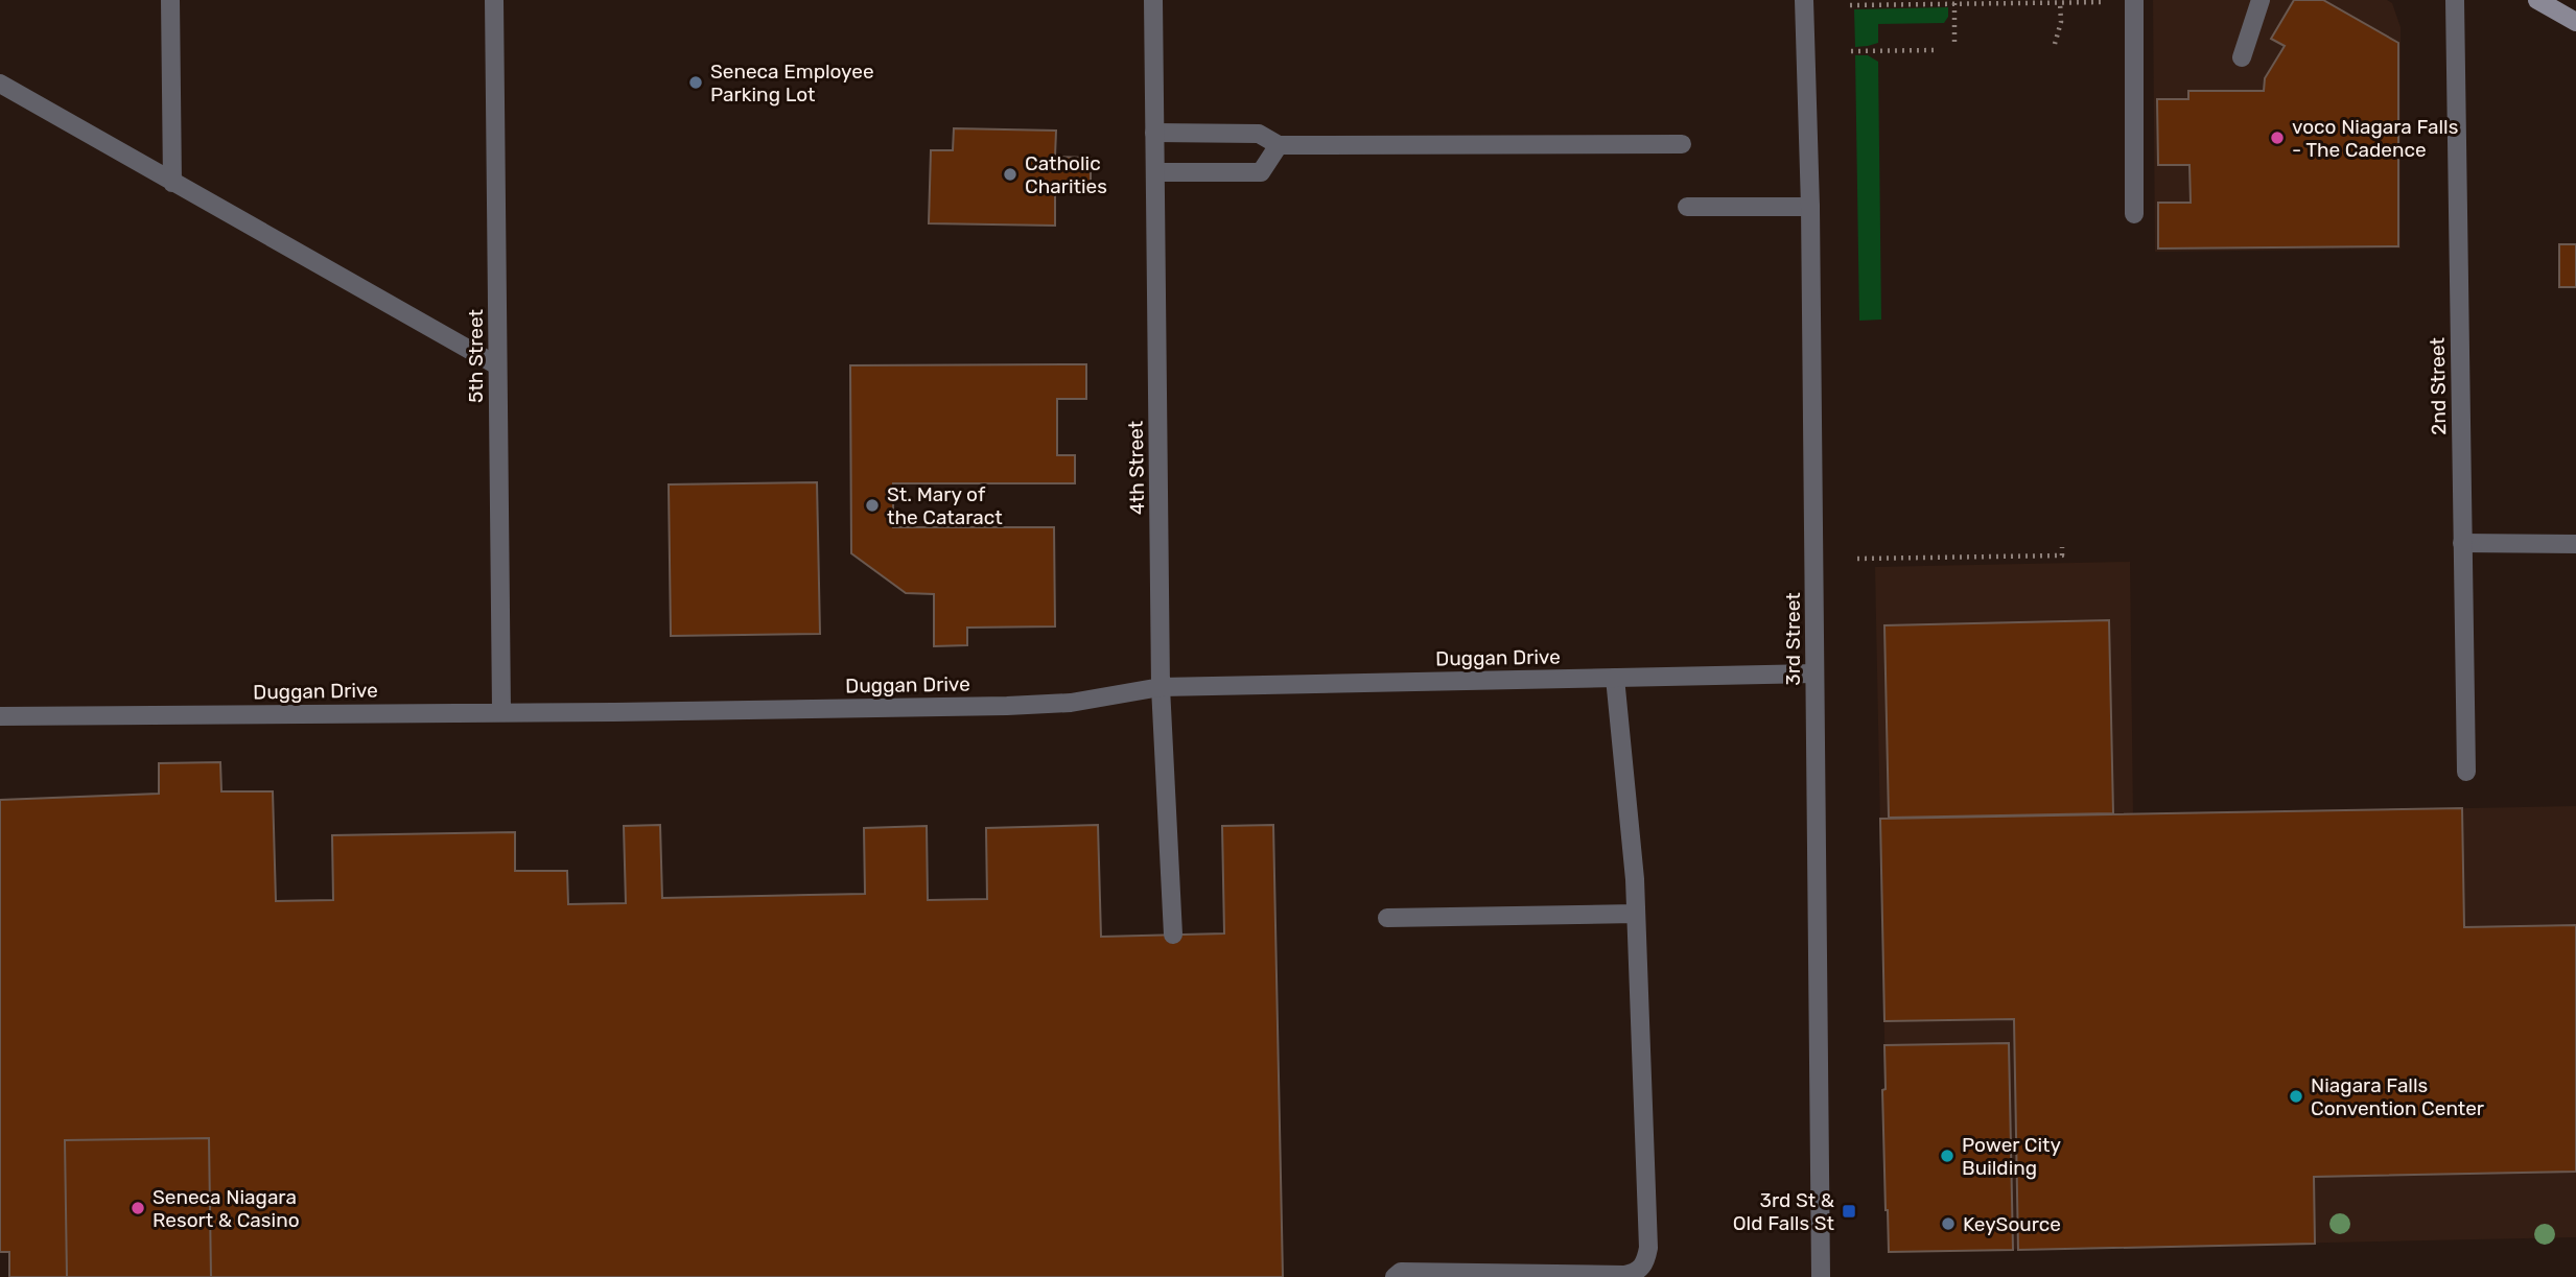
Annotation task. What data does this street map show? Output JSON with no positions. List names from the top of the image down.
{
  "streets": {
    "street": [
      "5th Street",
      "2nd Street",
      "4th Street",
      "3rd Street",
      "Duggan Drive"
    ]
  },
  "crossings": [
    ["5th Street", "Duggan Drive"],
    ["4th Street", "Duggan Drive"],
    ["3rd Street", "Duggan Drive"]
  ],
  "places": {
    "other": [
      "Seneca Employee Parking Lot",
      "voco Niagara Falls - The Cadence",
      "Catholic Charities",
      "St. Mary of the Cataract",
      "Niagara Falls Convention Center",
      "Power City Building",
      "Seneca Niagara Resort & Casino",
      "KeySource"
    ],
    "transit": ["3rd St & Old Falls St"]
  }
}
